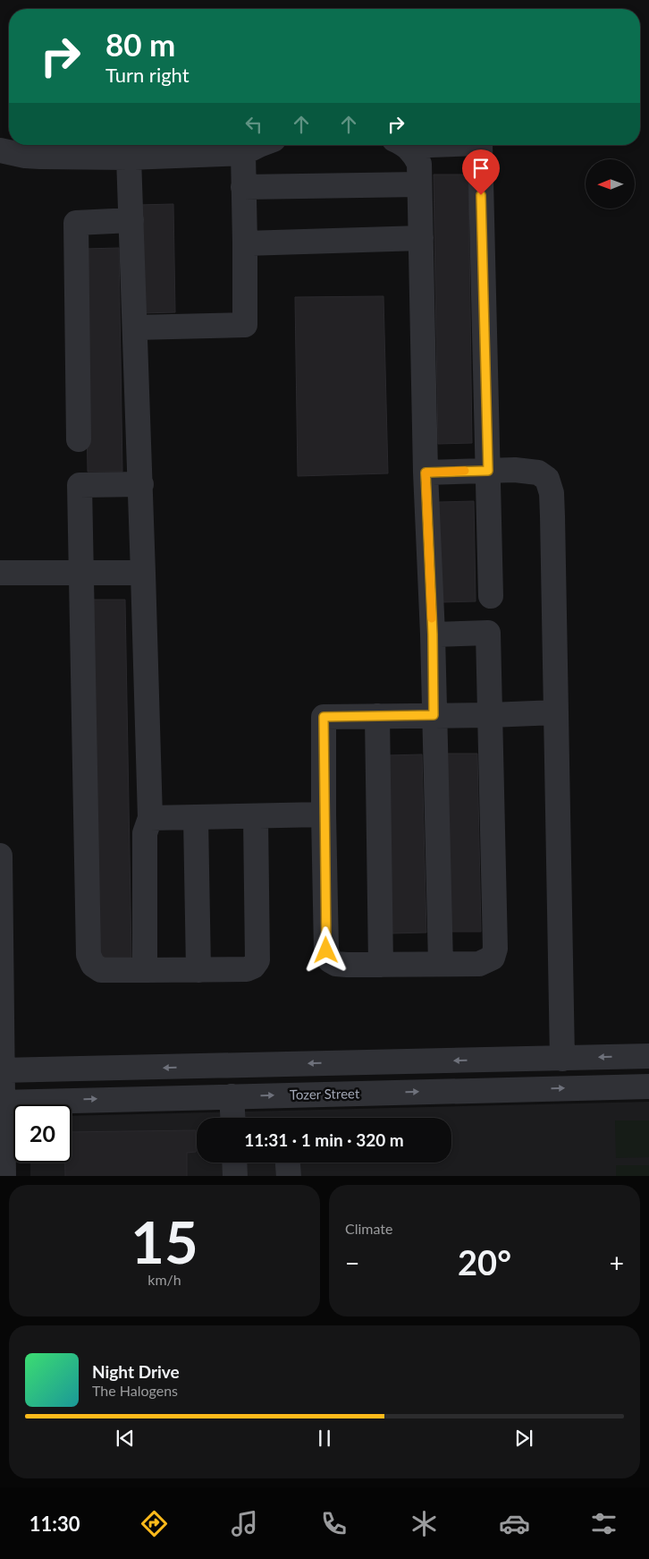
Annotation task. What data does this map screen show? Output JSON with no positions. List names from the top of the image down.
{
  "streets": {
    "street": ["Tozer Street"]
  },
  "north": "left",
  "page": {
    "turn": ["80 m", "Turn right"],
    "limit": "20",
    "trip": "11:31 · 1 min · 320 m",
    "tile": [
      ["15", "km/h"],
      "Climate"
    ],
    "heat": ["−", "20°", "+"],
    "song": ["Night Drive", "The Halogens"],
    "tabs": "11:30"
  }
}
